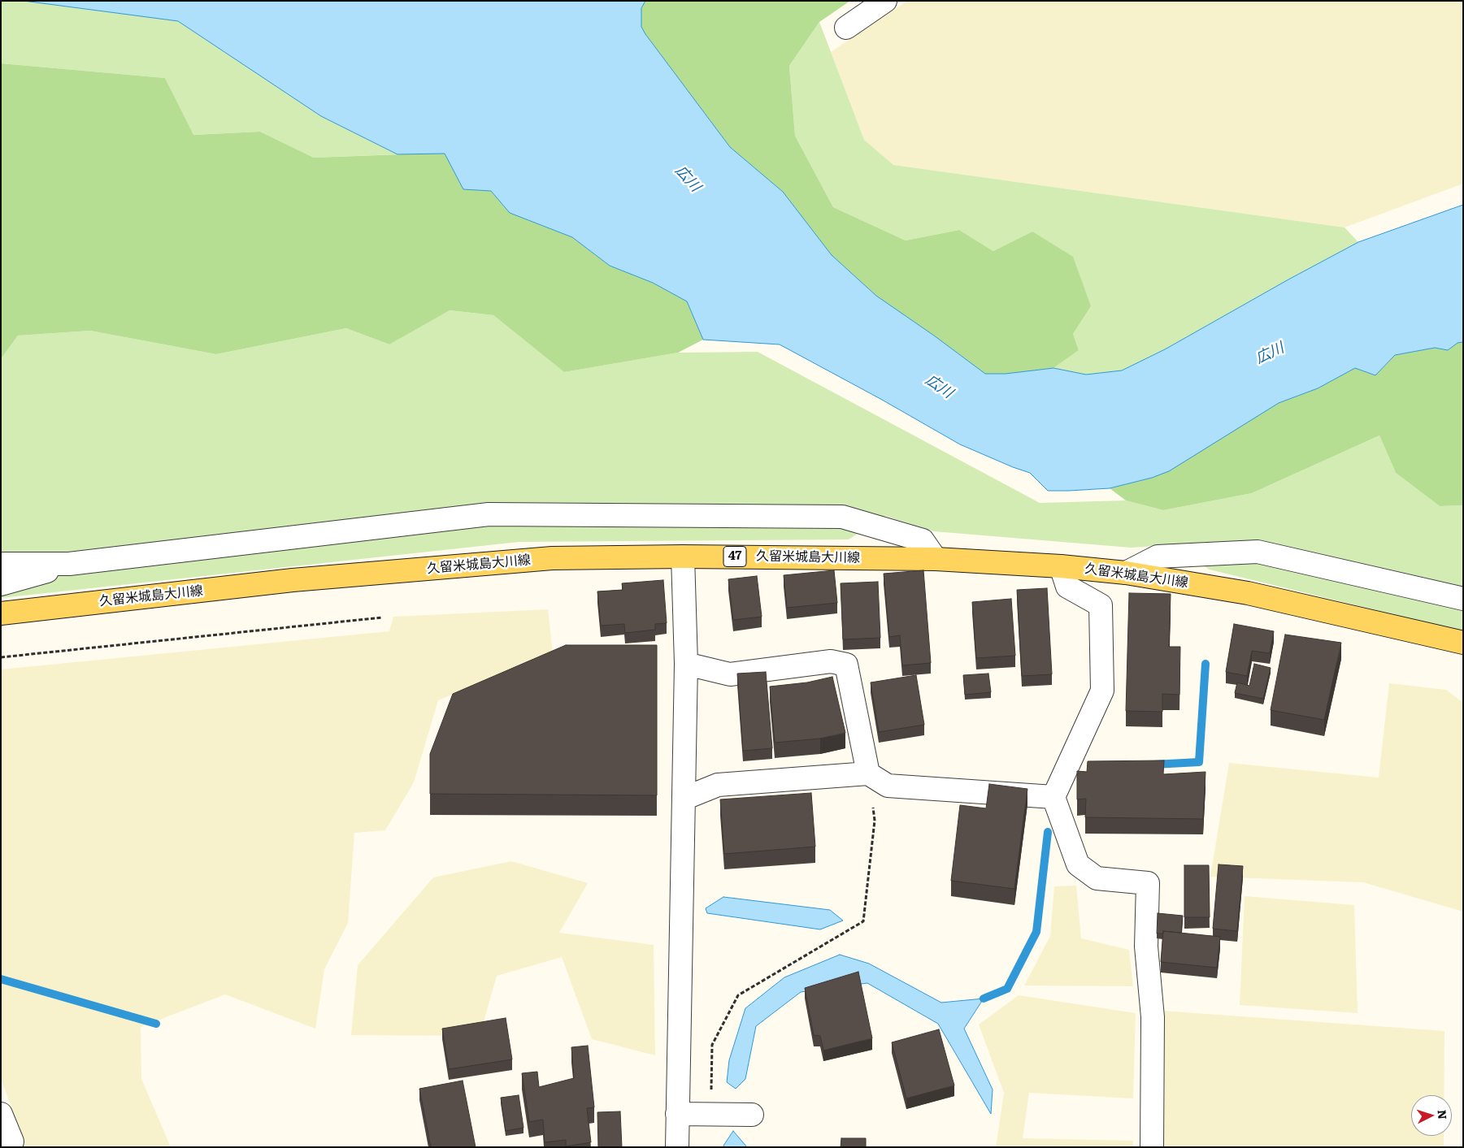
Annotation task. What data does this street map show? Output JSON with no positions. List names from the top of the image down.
{
  "streets": {
    "main road": ["47", "久留米城島大川線"]
  },
  "water": ["広川"],
  "north": "right"
}
